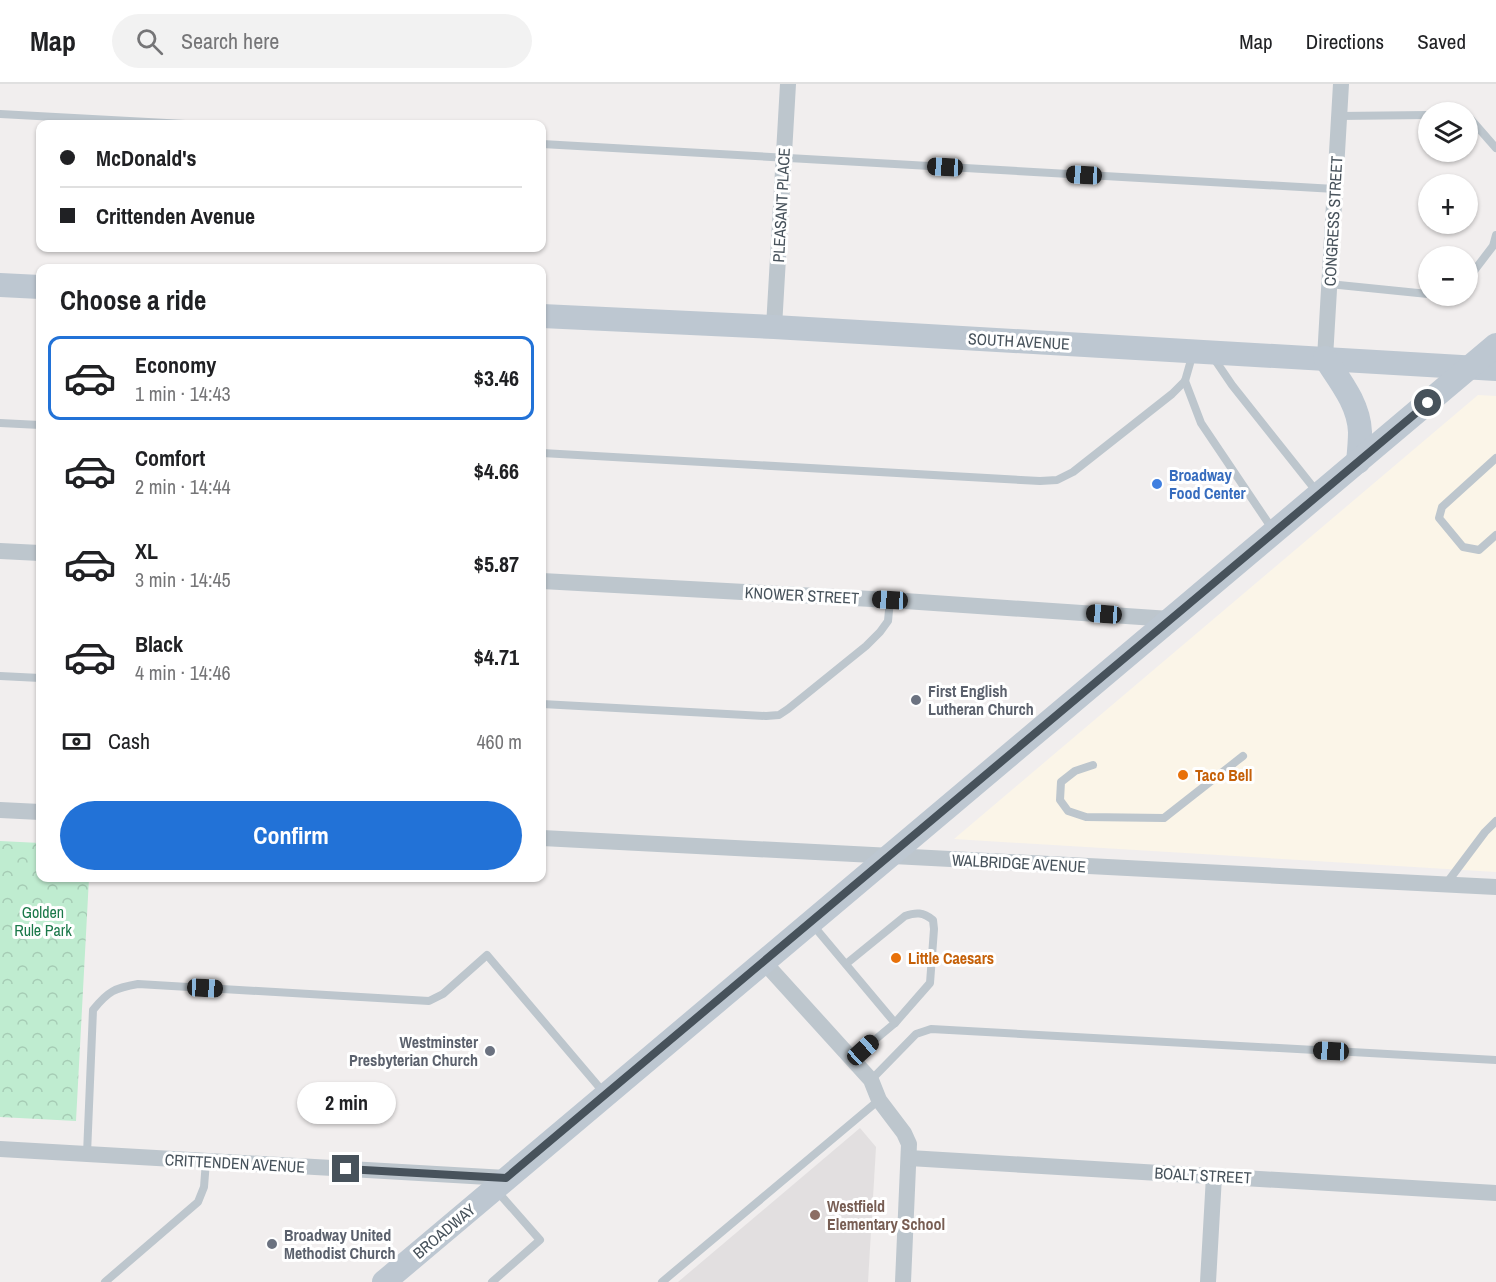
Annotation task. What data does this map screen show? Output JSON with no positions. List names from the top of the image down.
{
  "streets": {
    "street": [
      "PLEASANT PLACE",
      "CONGRESS STREET",
      "SOUTH AVENUE",
      "KNOWER STREET",
      "WALBRIDGE AVENUE",
      "CRITTENDEN AVENUE",
      "BOALT STREET",
      "BROADWAY"
    ]
  },
  "crossings": [
    ["PLEASANT PLACE", "SOUTH AVENUE"],
    ["CONGRESS STREET", "SOUTH AVENUE"],
    ["SOUTH AVENUE", "BROADWAY"],
    ["KNOWER STREET", "BROADWAY"],
    ["WALBRIDGE AVENUE", "BROADWAY"],
    ["CRITTENDEN AVENUE", "BROADWAY"]
  ],
  "parks": ["Golden Rule Park"],
  "places": [
    "Broadway Food Center",
    "First English Lutheran Church",
    "Taco Bell",
    "Little Caesars",
    "Westminster Presbyterian Church",
    "Westfield Elementary School",
    "Broadway United Methodist Church"
  ],
  "page": {
    "header": "Map",
    "search": "Search here",
    "nav": ["Map", "Directions", "Saved"],
    "map_buttons": ["+", "−"],
    "banner": ["McDonald's", "Crittenden Avenue"],
    "heading": "Choose a ride",
    "list": [
      {
        "name": "Economy",
        "note": "1 min · 14:43",
        "value": "$3.46"
      },
      {
        "name": "Comfort",
        "note": "2 min · 14:44",
        "value": "$4.66"
      },
      {
        "name": "XL",
        "note": "3 min · 14:45",
        "value": "$5.87"
      },
      {
        "name": "Black",
        "note": "4 min · 14:46",
        "value": "$4.71"
      }
    ],
    "pay": ["Cash", "460 m"],
    "buttons": "Confirm",
    "bubble": "2 min"
  }
}
